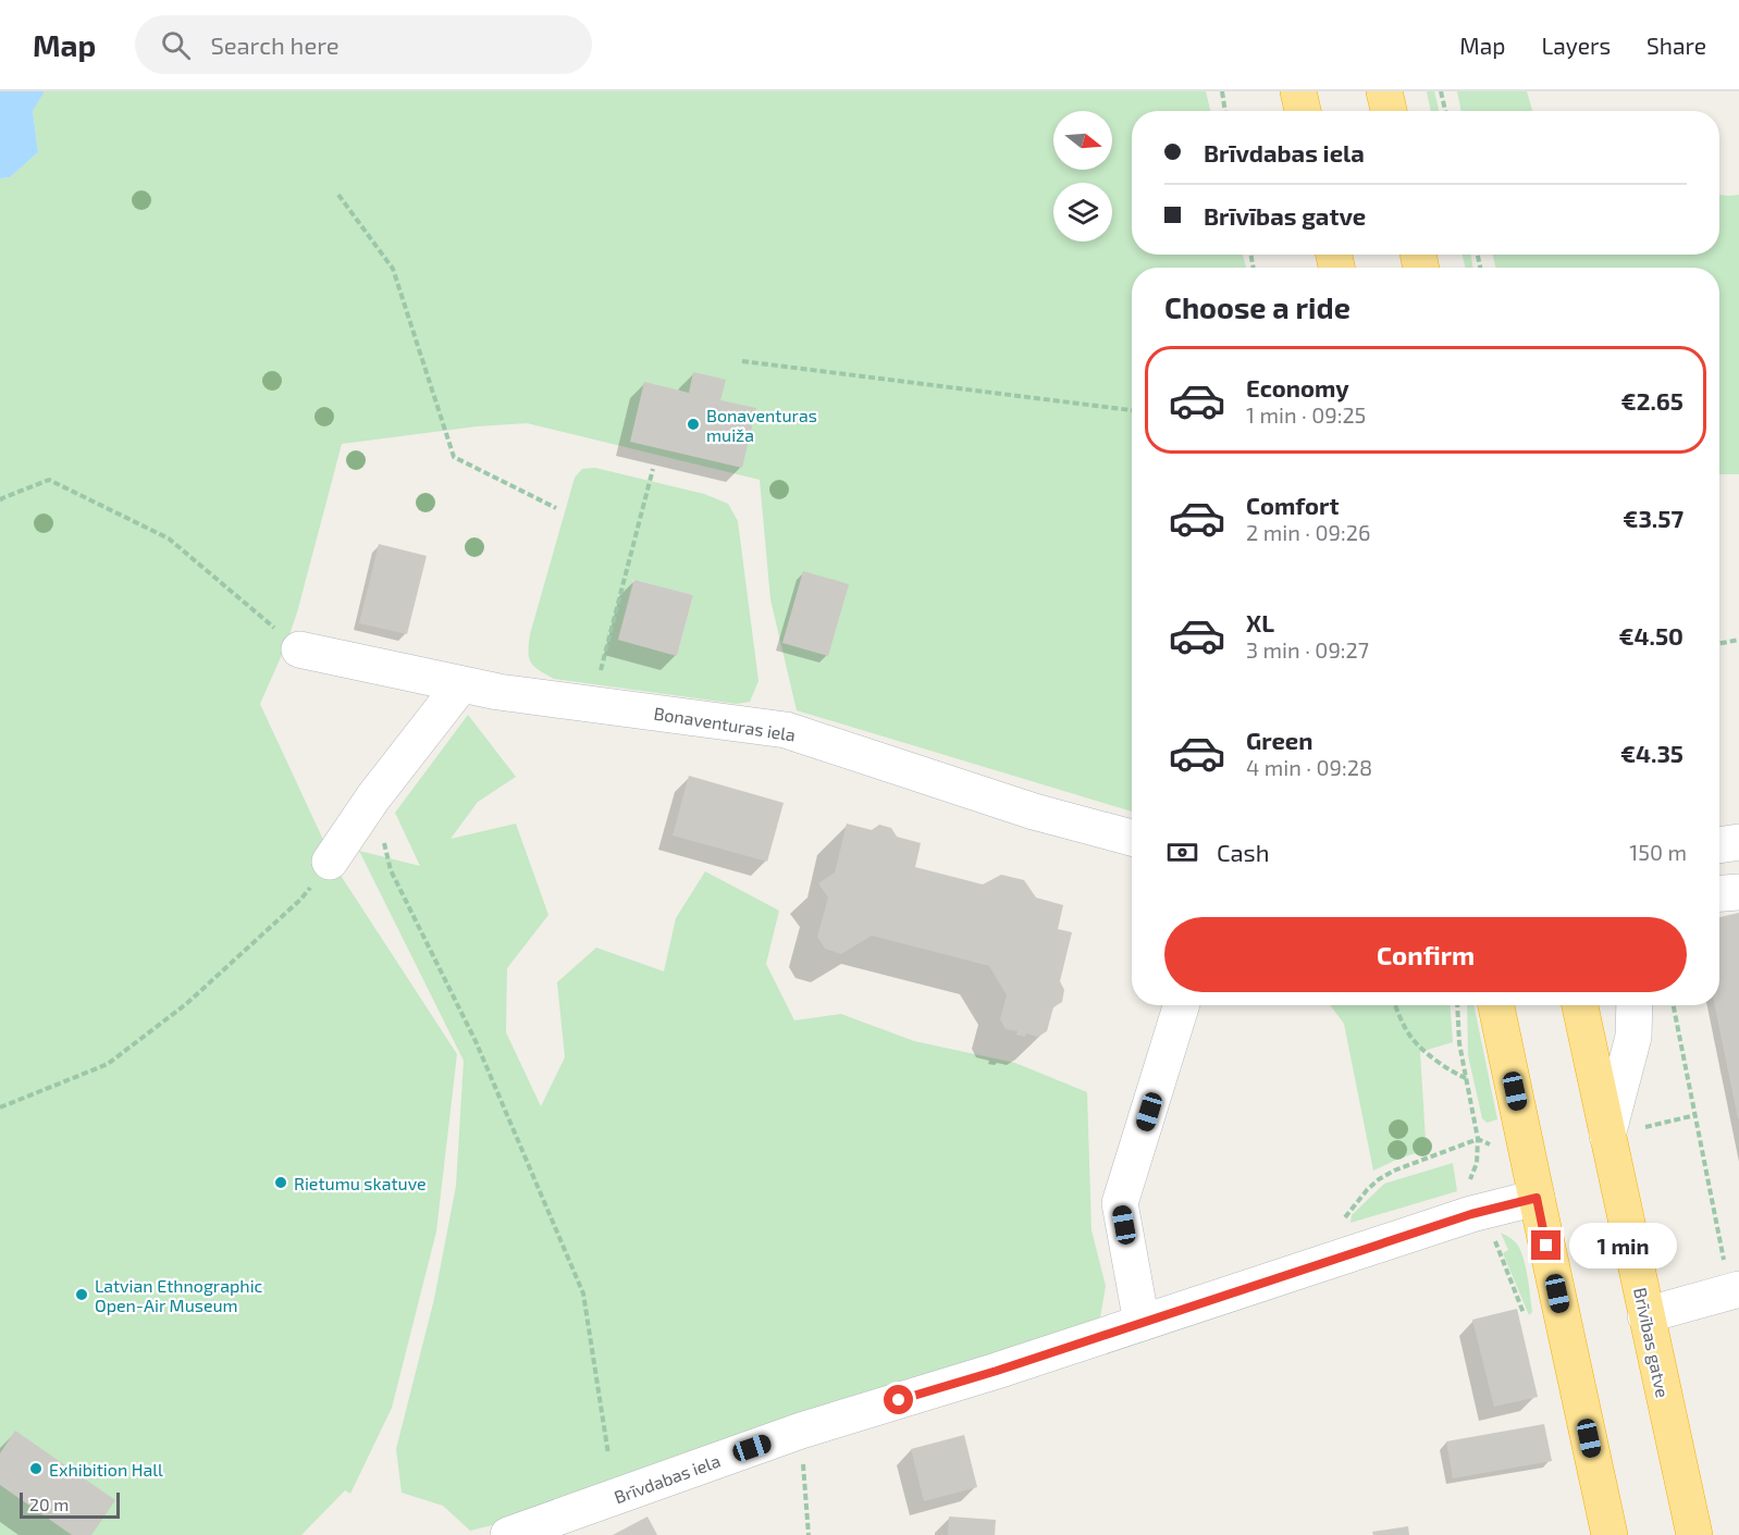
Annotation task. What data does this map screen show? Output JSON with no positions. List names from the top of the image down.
{
  "streets": {
    "highway": ["Brīvības gatve"],
    "street": ["Bonaventuras iela", "Brīvdabas iela"]
  },
  "places": [
    "Bonaventuras muiža",
    "Rietumu skatuve",
    "Latvian Ethnographic Open-Air Museum",
    "Exhibition Hall"
  ],
  "scale_bar": "20 m",
  "north": "right",
  "page": {
    "header": "Map",
    "search": "Search here",
    "nav": ["Map", "Layers", "Share"],
    "banner": ["Brīvdabas iela", "Brīvības gatve"],
    "heading": "Choose a ride",
    "list": [
      {
        "name": "Economy",
        "note": "1 min · 09:25",
        "value": "€2.65"
      },
      {
        "name": "Comfort",
        "note": "2 min · 09:26",
        "value": "€3.57"
      },
      {
        "name": "XL",
        "note": "3 min · 09:27",
        "value": "€4.50"
      },
      {
        "name": "Green",
        "note": "4 min · 09:28",
        "value": "€4.35"
      }
    ],
    "pay": ["Cash", "150 m"],
    "buttons": "Confirm",
    "bubble": "1 min",
    "scale": "20 m"
  }
}
